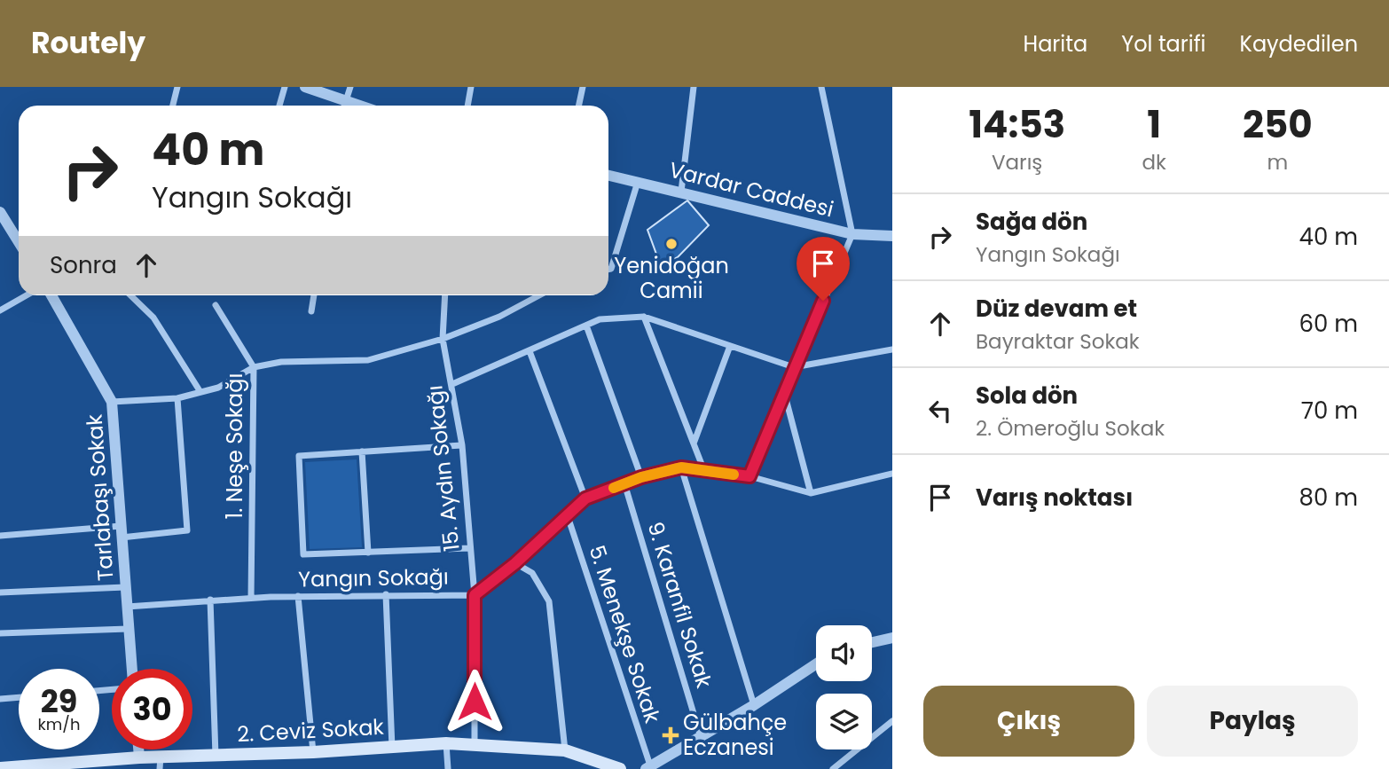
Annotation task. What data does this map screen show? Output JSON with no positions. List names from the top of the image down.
{
  "streets": {
    "main road": ["2. Ceviz Sokak"],
    "street": [
      "Vardar Caddesi",
      "1. Neşe Sokağı",
      "15. Aydın Sokağı",
      "Tarlabaşı Sokak",
      "Yangın Sokağı",
      "9. Karanfil Sokak",
      "5. Menekşe Sokak"
    ]
  },
  "crossings": [
    ["1. Neşe Sokağı", "Yangın Sokağı"],
    ["15. Aydın Sokağı", "Yangın Sokağı"],
    ["15. Aydın Sokağı", "2. Ceviz Sokak"],
    ["Tarlabaşı Sokak", "Yangın Sokağı"],
    ["Yangın Sokağı", "9. Karanfil Sokak"],
    ["Yangın Sokağı", "5. Menekşe Sokak"]
  ],
  "places": {
    "other": ["Yenidoğan Camii"],
    "health": ["Gülbahçe Eczanesi"]
  },
  "page": {
    "header": "Routely",
    "nav": ["Harita", "Yol tarifi", "Kaydedilen"],
    "eta": [
      "14:53",
      "Varış",
      "1",
      "dk",
      "250",
      "m"
    ],
    "turn": ["40 m", "Yangın Sokağı"],
    "list": [
      {
        "name": "Sağa dön",
        "note": "Yangın Sokağı",
        "value": "40 m"
      },
      {
        "name": "Düz devam et",
        "note": "Bayraktar Sokak",
        "value": "60 m"
      },
      {
        "name": "Sola dön",
        "note": "2. Ömeroğlu Sokak",
        "value": "70 m"
      },
      {
        "name": "Varış noktası",
        "value": "80 m"
      }
    ],
    "then": "Sonra",
    "speed": "29 km/h",
    "limit": "30",
    "buttons": ["Çıkış", "Paylaş"]
  }
}
